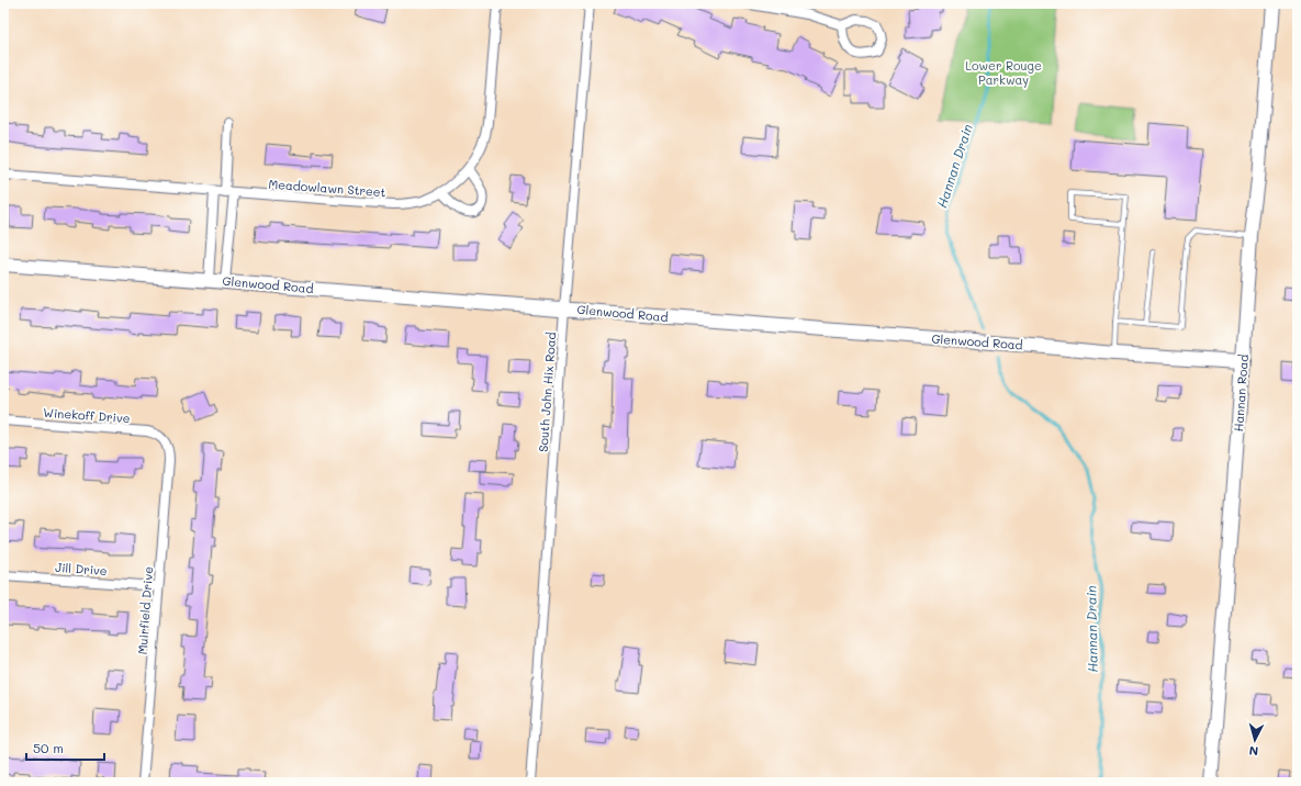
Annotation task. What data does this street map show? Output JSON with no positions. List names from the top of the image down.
{
  "streets": {
    "street": [
      "Meadowlawn Street",
      "Glenwood Road",
      "South John Hix Road",
      "Hannan Road",
      "Winekoff Drive",
      "Jill Drive",
      "Muirfield Drive"
    ]
  },
  "crossings": [
    ["Glenwood Road", "South John Hix Road"],
    ["Glenwood Road", "Hannan Road"],
    ["Winekoff Drive", "Muirfield Drive"],
    ["Jill Drive", "Muirfield Drive"]
  ],
  "water": ["Hannan Drain"],
  "parks": ["Lower Rouge Parkway"],
  "scale_bar": "50 m",
  "north": "bottom"
}
